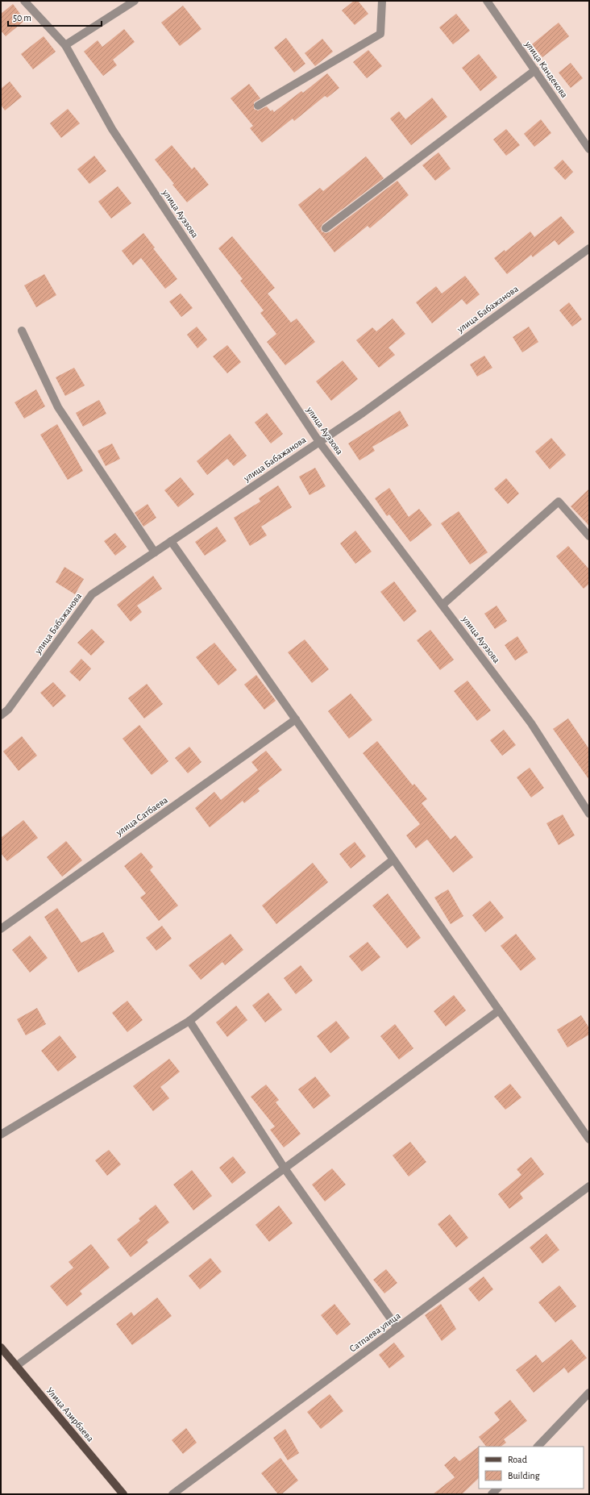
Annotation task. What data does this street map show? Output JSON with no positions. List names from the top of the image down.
{
  "streets": {
    "main road": ["Улица Азирбаева"],
    "street": [
      "улица Кандекова",
      "улица Ауэзова",
      "улица Бабажанова",
      "улица Сатбаева",
      "Сатпаева улица"
    ]
  },
  "crossings": [
    ["улица Ауэзова", "улица Бабажанова"]
  ],
  "legend": ["Road", "Building"],
  "scale_bar": "50 m"
}
